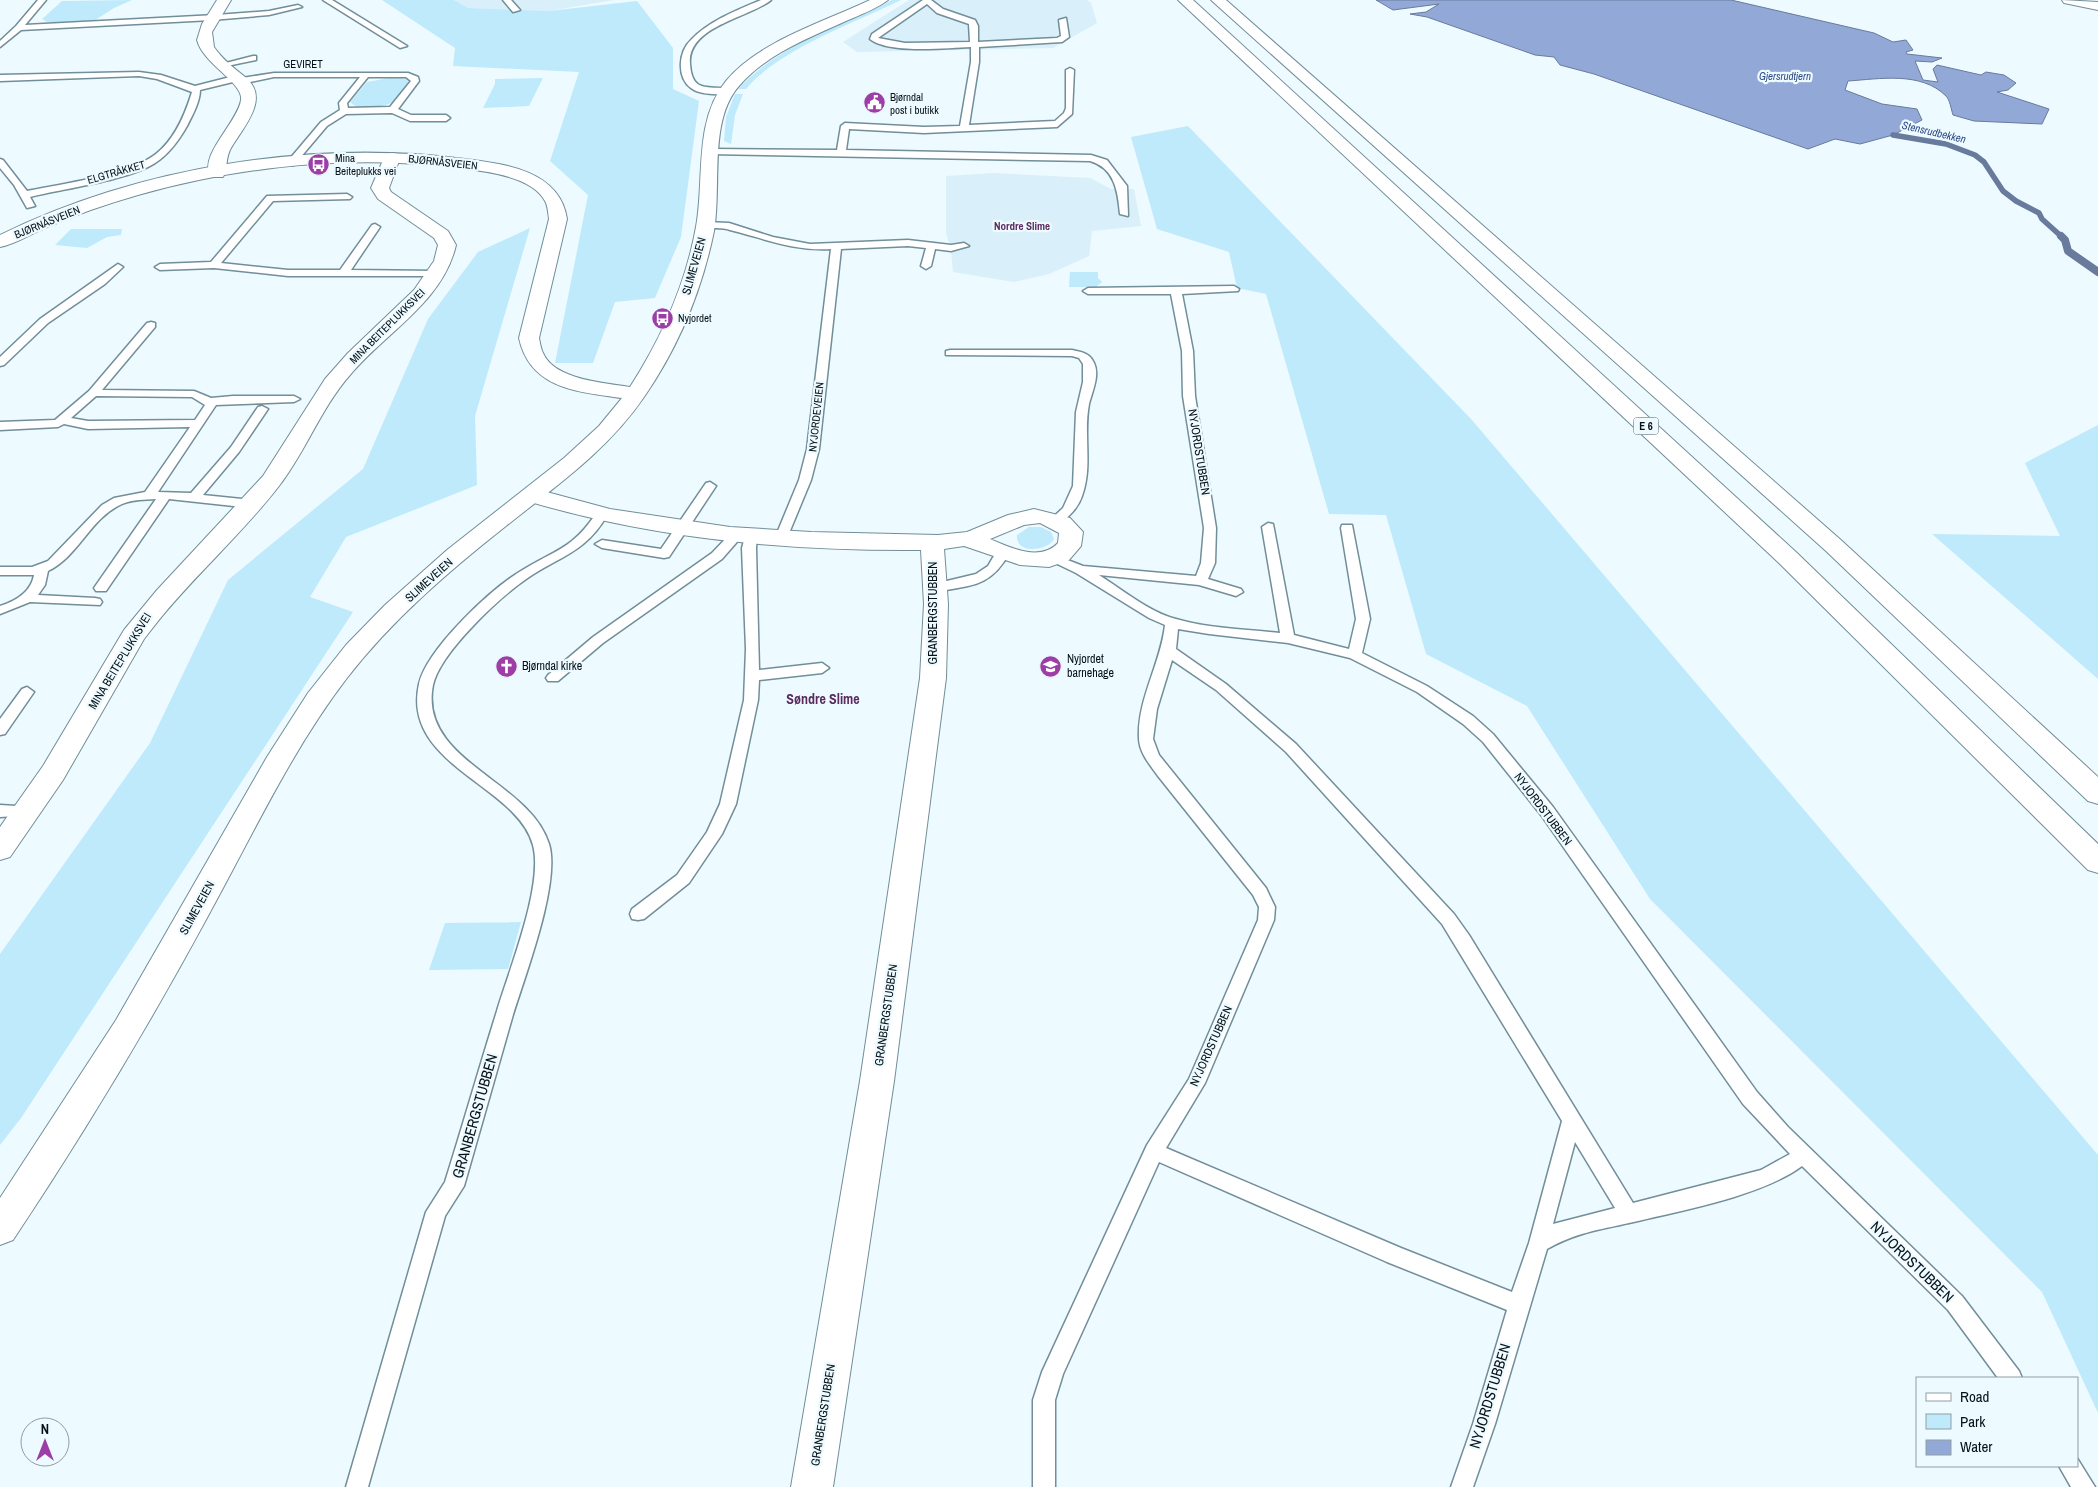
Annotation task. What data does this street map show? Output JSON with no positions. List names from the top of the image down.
{
  "streets": {
    "main road": [
      "BJØRNÅSVEIEN",
      "SLIMEVEIEN",
      "MINA BEITEPLUKKSVEI",
      "E 6",
      "NYJORDSTUBBEN",
      "GRANBERGSTUBBEN"
    ],
    "lane": ["GEVIRET", "ELGTRÅKKET", "NYJORDEVEIEN"]
  },
  "crossings": [
    ["BJØRNÅSVEIEN", "SLIMEVEIEN"],
    ["BJØRNÅSVEIEN", "MINA BEITEPLUKKSVEI"],
    ["NYJORDEVEIEN", "NYJORDSTUBBEN"],
    ["NYJORDSTUBBEN", "GRANBERGSTUBBEN"]
  ],
  "districts": ["Nordre Slime", "Søndre Slime"],
  "water": ["Gjersrudtjern", "Stensrudbekken"],
  "places": {
    "public building": ["Bjørndal post i butikk"],
    "bus stop": ["Mina Beiteplukks vei", "Nyjordet"],
    "church": ["Bjørndal kirke"],
    "school or university": ["Nyjordet barnehage"]
  },
  "legend": ["Road", "Park", "Water"],
  "north": "top"
}
